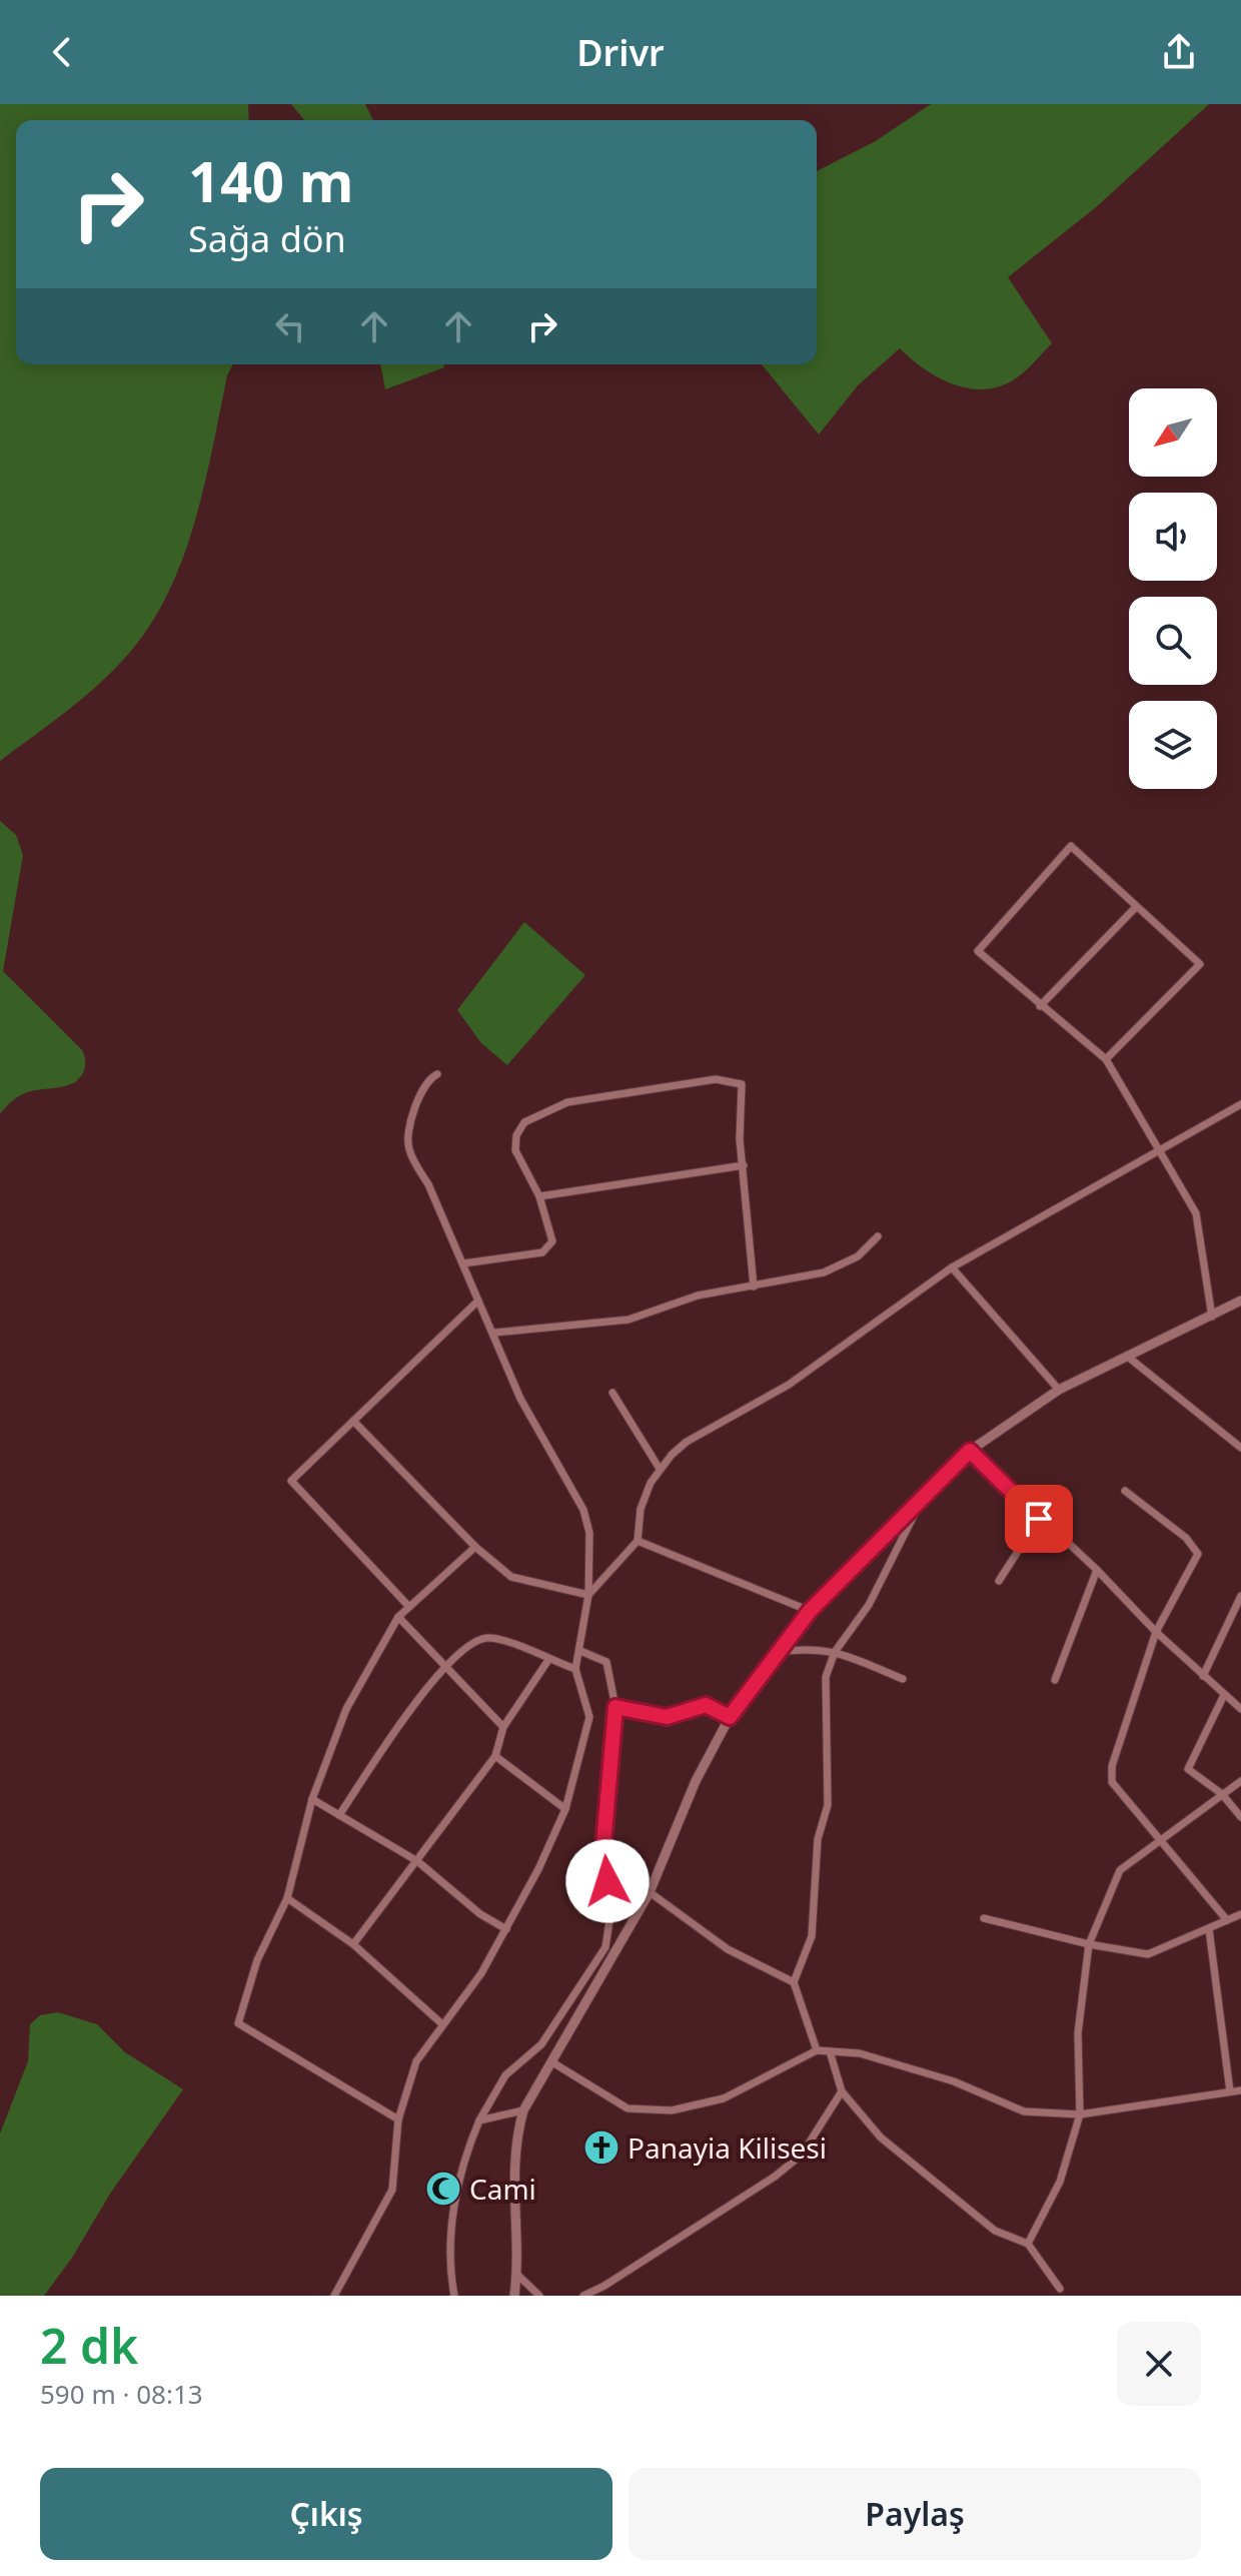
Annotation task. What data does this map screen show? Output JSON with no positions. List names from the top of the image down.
{
  "places": {
    "church": ["Panayia Kilisesi"],
    "mosque": ["Cami"]
  },
  "north": "bottom left",
  "page": {
    "header": "Drivr",
    "turn": ["140 m", "Sağa dön"],
    "heading": ["2 dk", "590 m · 08:13"],
    "buttons": ["Çıkış", "Paylaş"]
  }
}
